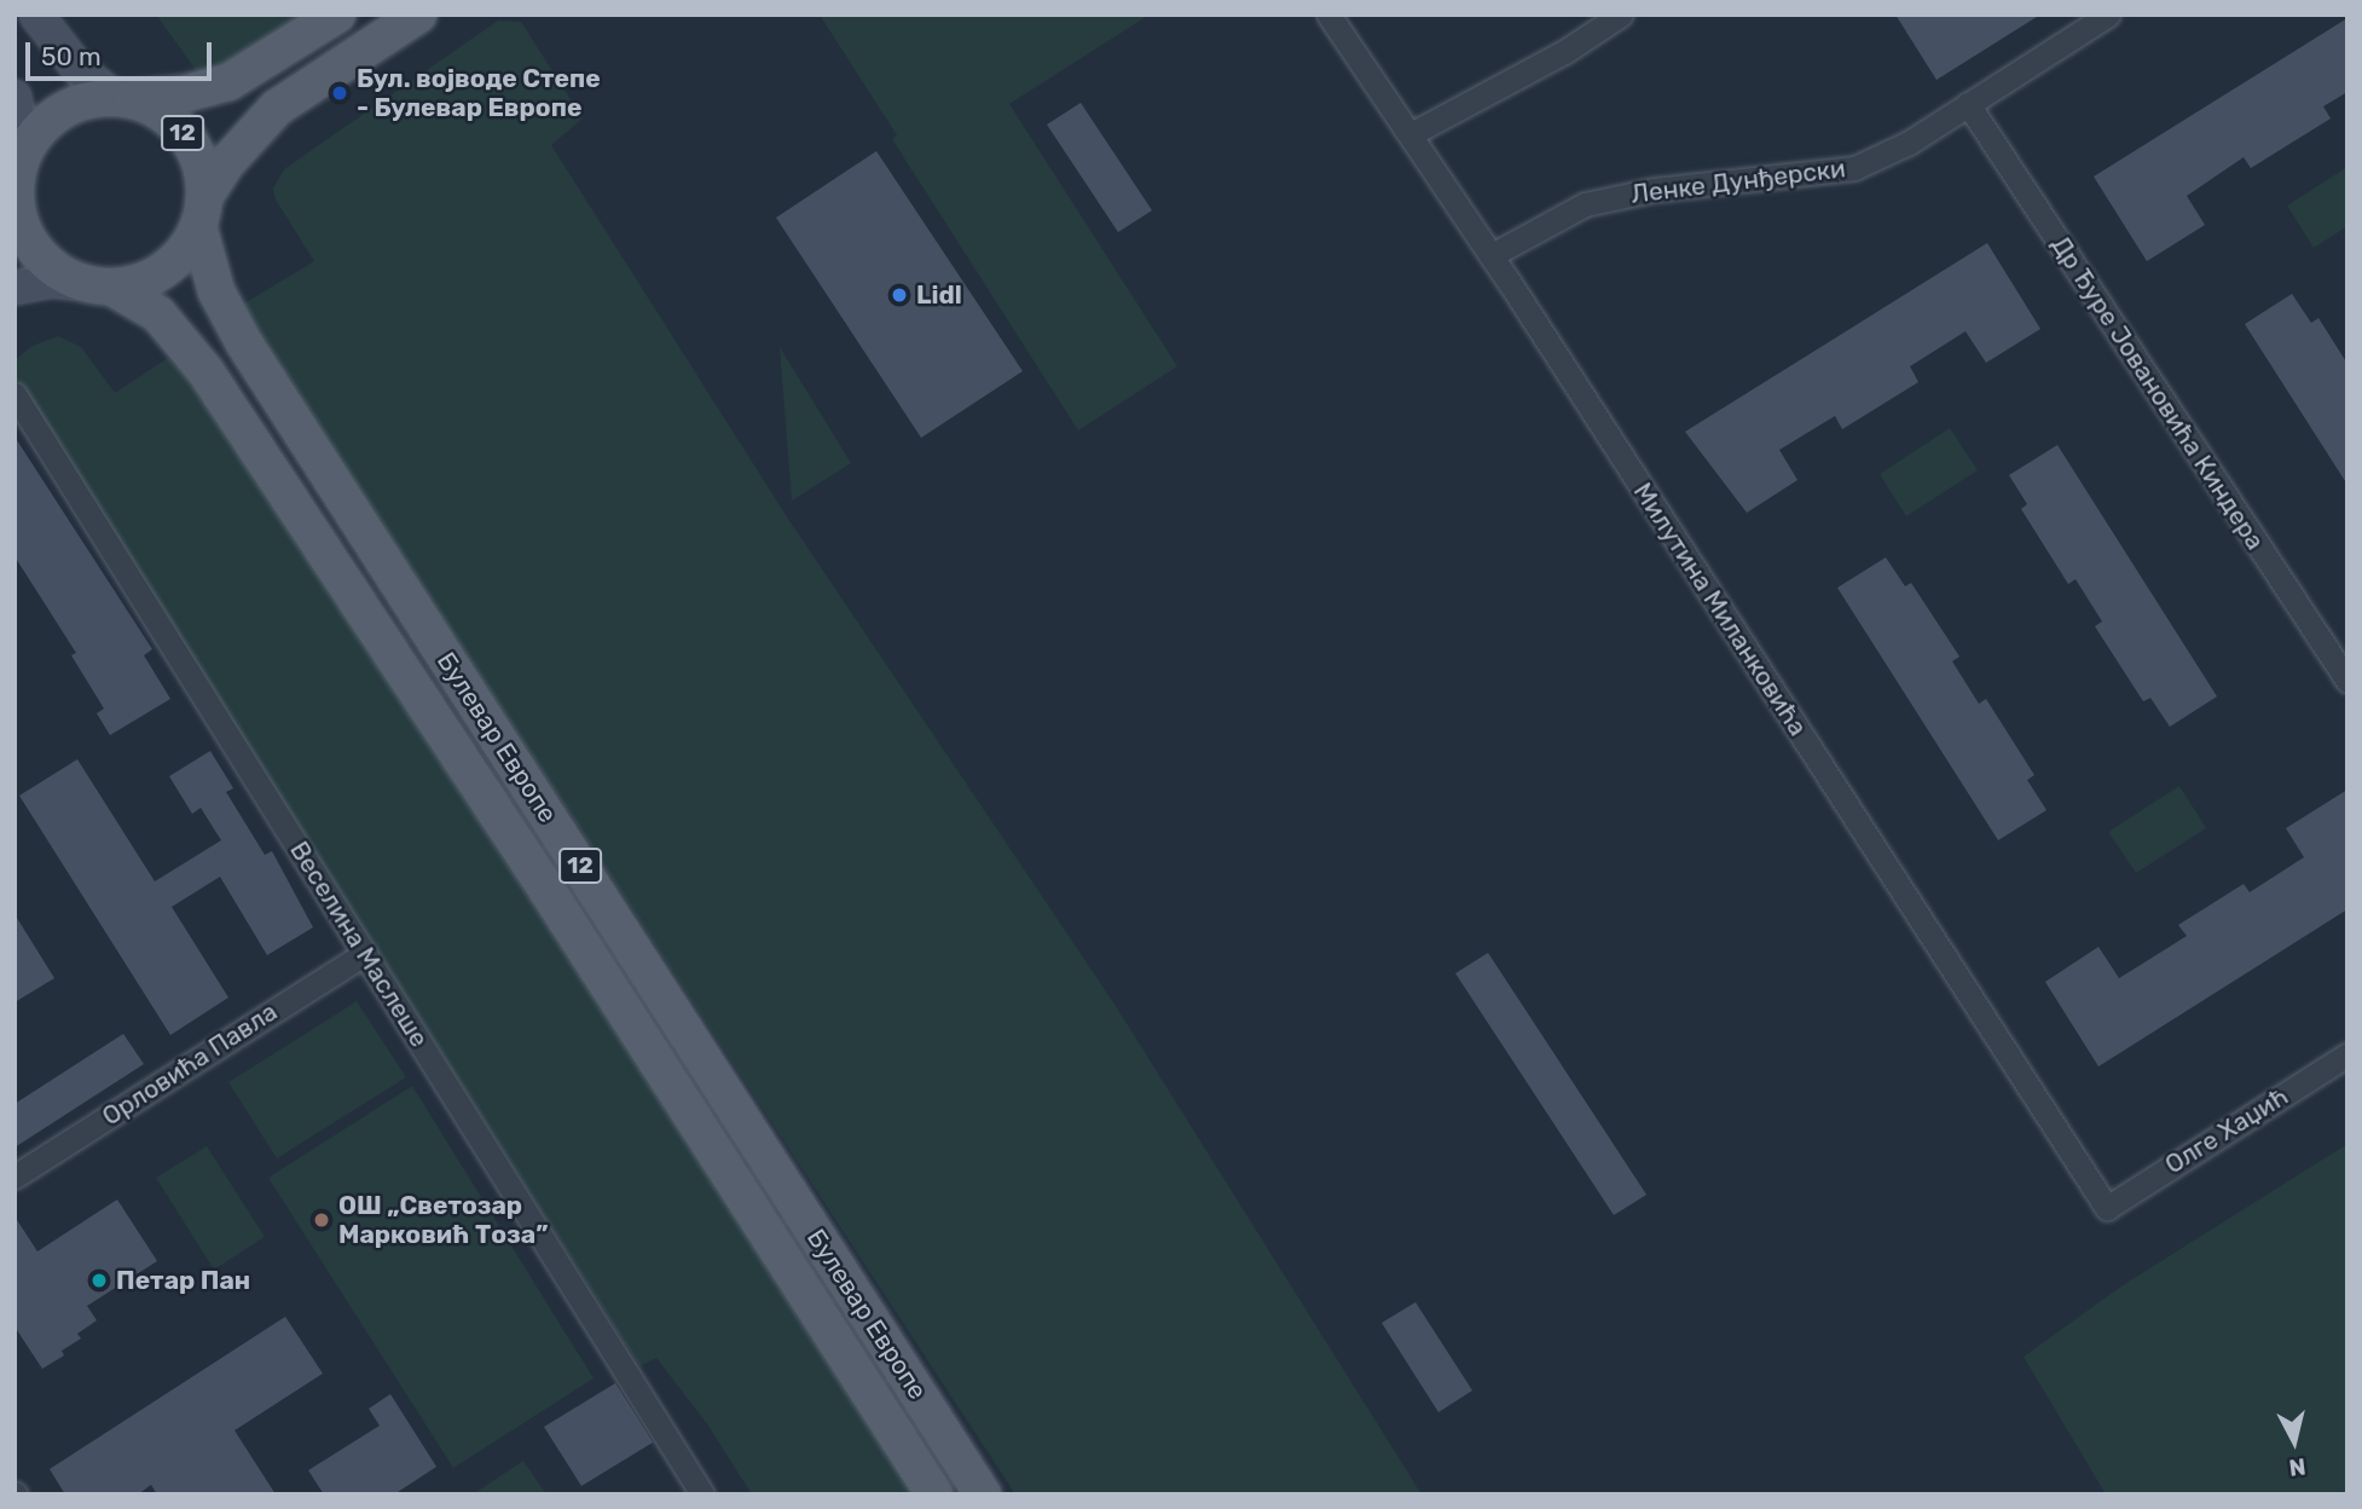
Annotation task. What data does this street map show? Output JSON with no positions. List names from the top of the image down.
{
  "streets": {
    "main road": ["12", "Булевар Европе"],
    "street": [
      "Ленке Дунђерски",
      "Др Ђуре Јовановића Киндера",
      "Милутина Миланковића",
      "Веселина Маслеше",
      "Орловића Павла",
      "Олге Хаџић"
    ]
  },
  "crossings": [
    ["12", "Булевар Европе"],
    ["Ленке Дунђерски", "Др Ђуре Јовановића Киндера"],
    ["Ленке Дунђерски", "Милутина Миланковића"],
    ["Милутина Миланковића", "Олге Хаџић"],
    ["Веселина Маслеше", "Орловића Павла"]
  ],
  "places": [
    "Бул. војводе Степе - Булевар Европе",
    "Lidl",
    "ОШ „Светозар Марковић Тоза”",
    "Петар Пан"
  ],
  "scale_bar": "50 m",
  "north": "bottom"
}
